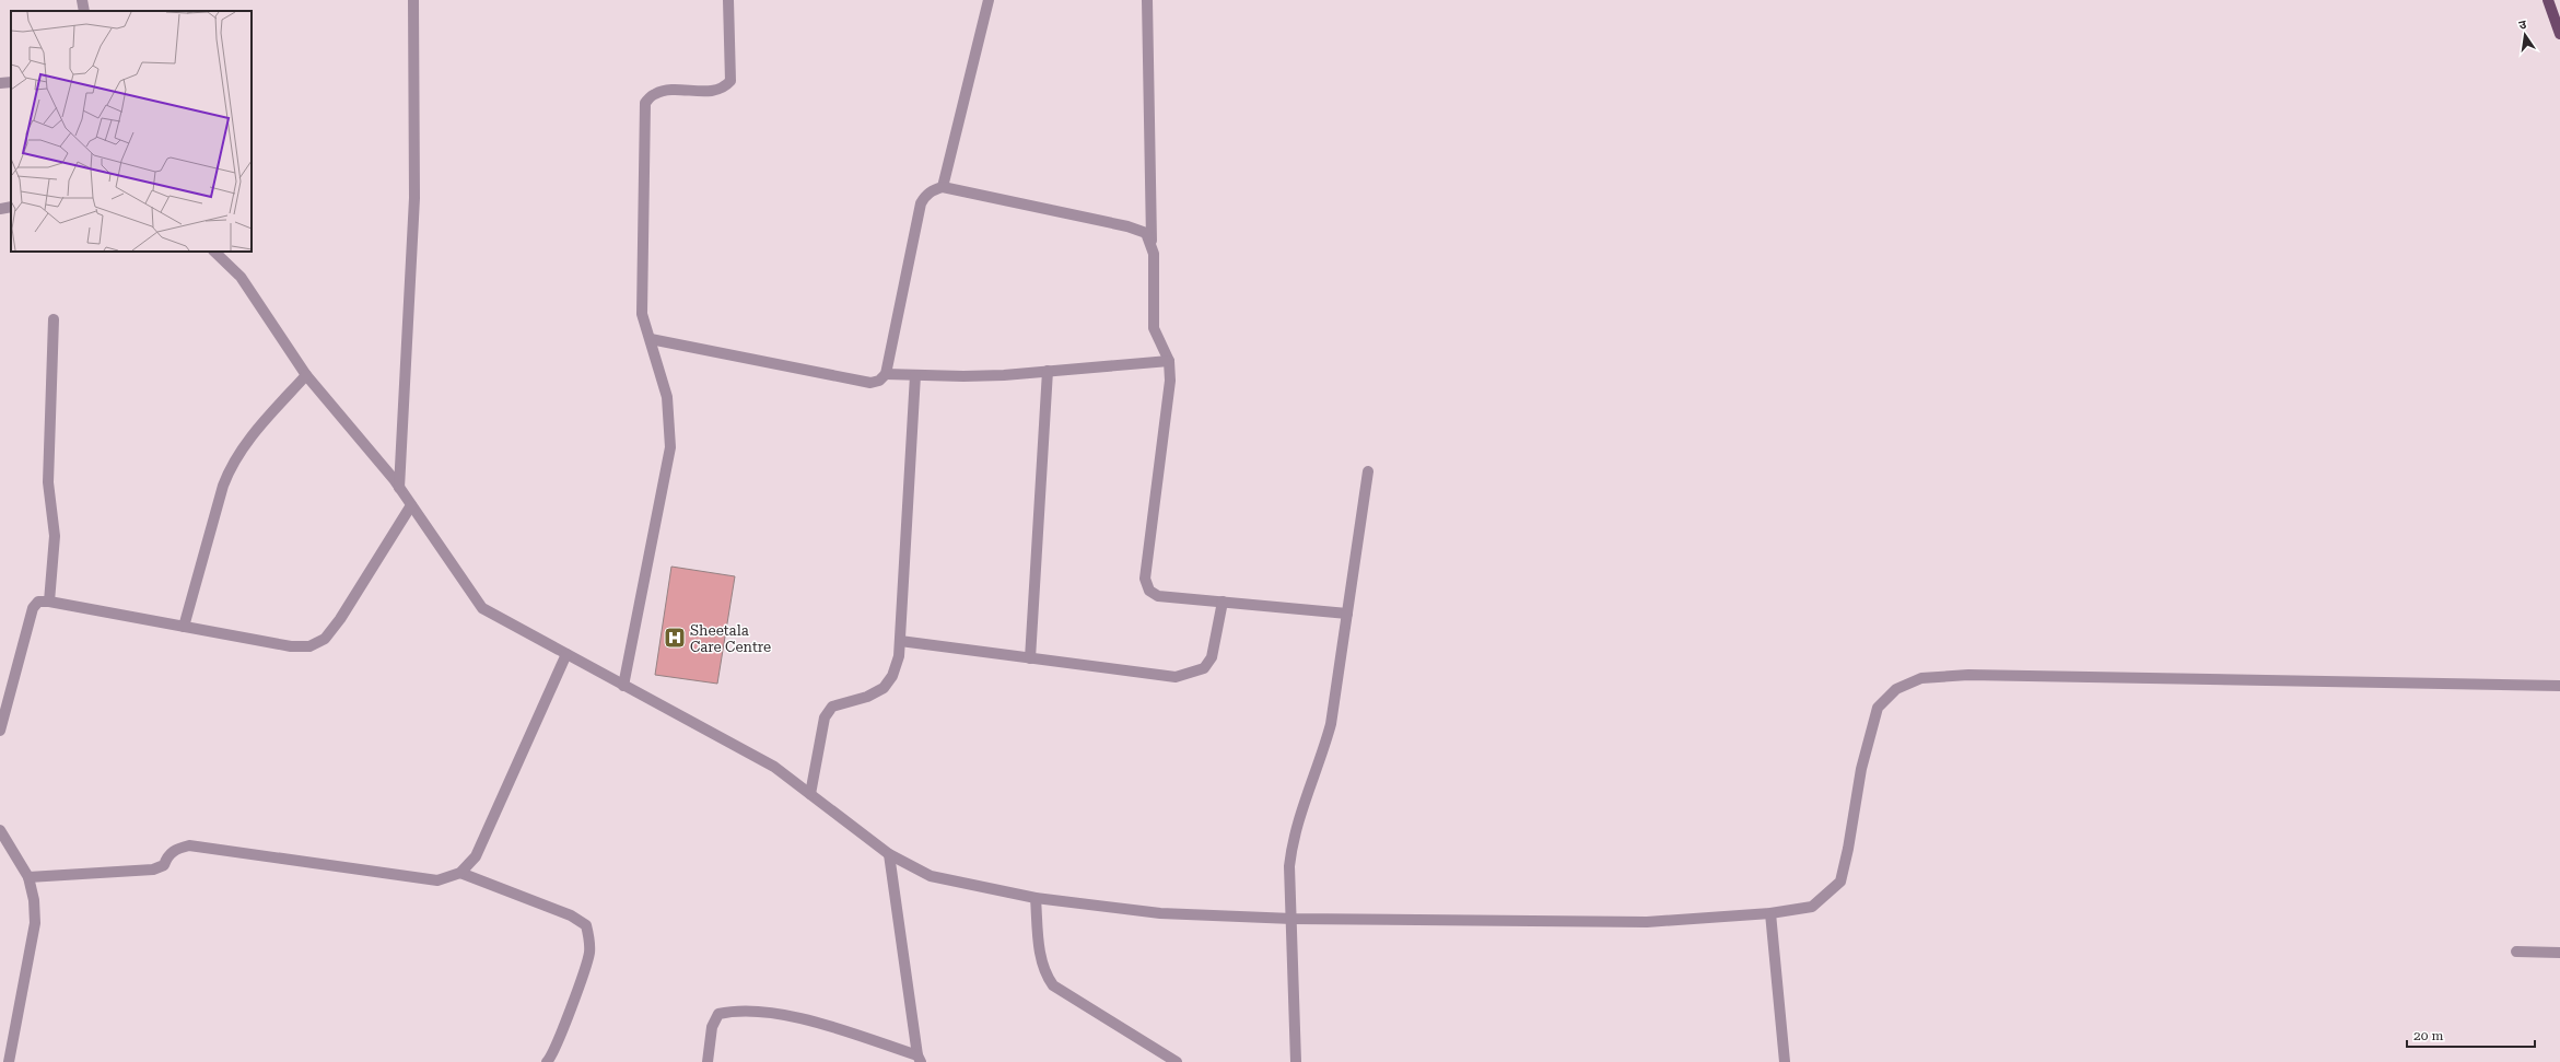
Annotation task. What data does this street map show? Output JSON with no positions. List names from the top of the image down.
{
  "places": {
    "hospital": ["Sheetala Care Centre"]
  },
  "scale_bar": "20 m",
  "north": "top"
}
